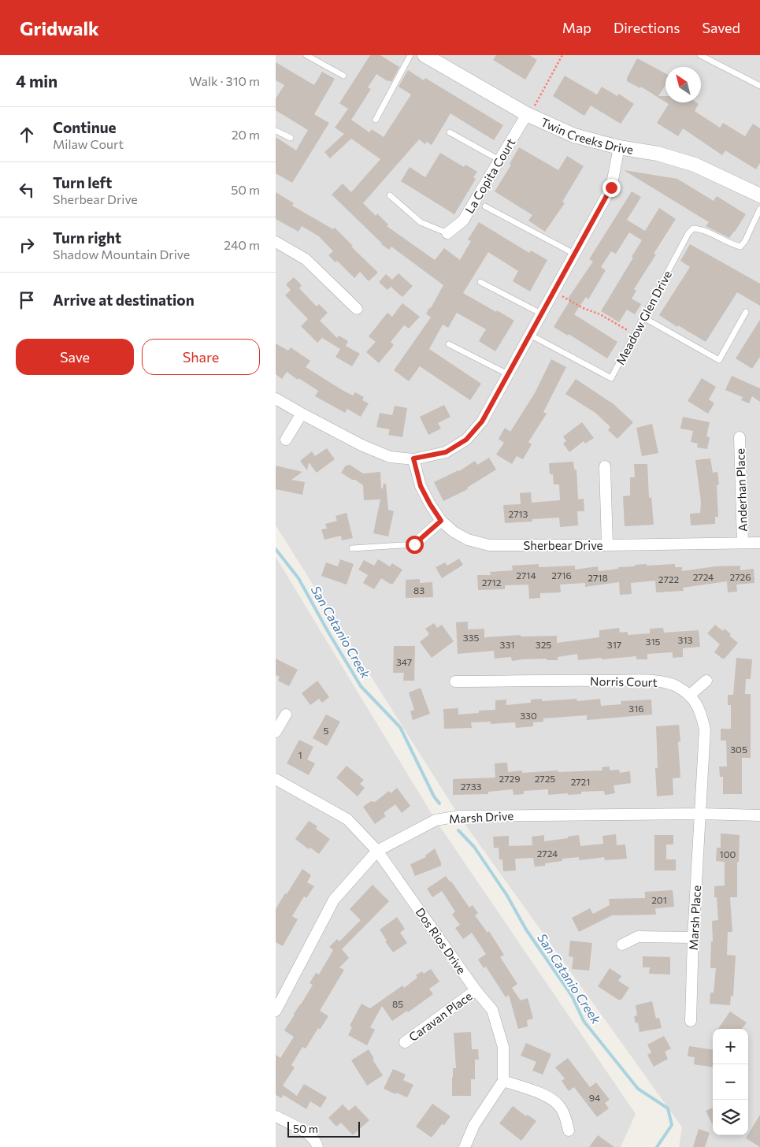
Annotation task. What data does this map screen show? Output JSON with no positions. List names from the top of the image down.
{
  "streets": {
    "street": [
      "Twin Creeks Drive",
      "La Copita Court",
      "Anderhan Place",
      "Sherbear Drive",
      "Norris Court",
      "Marsh Drive",
      "Marsh Place",
      "Dos Rios Drive",
      "Caravan Place"
    ],
    "lane": ["Meadow Glen Drive"]
  },
  "crossings": [
    ["Twin Creeks Drive", "La Copita Court"],
    ["Anderhan Place", "Sherbear Drive"],
    ["Norris Court", "Marsh Drive"],
    ["Norris Court", "Marsh Place"],
    ["Marsh Drive", "Marsh Place"],
    ["Marsh Drive", "Dos Rios Drive"],
    ["Dos Rios Drive", "Caravan Place"]
  ],
  "water": ["San Catanio Creek"],
  "house_numbers": [
    "2713",
    "2714",
    "2716",
    "2724",
    "2726",
    "2718",
    "2722",
    "2712",
    "83",
    "335",
    "313",
    "315",
    "331",
    "325",
    "317",
    "347",
    "316",
    "330",
    "5",
    "305",
    "1",
    "2729",
    "2725",
    "2721",
    "2733",
    "2724",
    "100",
    "201",
    "85",
    "94"
  ],
  "scale_bar": "50 m",
  "north": "top left",
  "page": {
    "header": "Gridwalk",
    "nav": ["Map", "Directions", "Saved"],
    "heading": ["4 min", "Walk · 310 m"],
    "list": [
      ["Continue", "Milaw Court", "20 m"],
      ["Turn left", "Sherbear Drive", "50 m"],
      ["Turn right", "Shadow Mountain Drive", "240 m"],
      "Arrive at destination"
    ],
    "buttons": ["Save", "Share"],
    "map_buttons": ["+", "−"],
    "scale": "50 m"
  }
}
